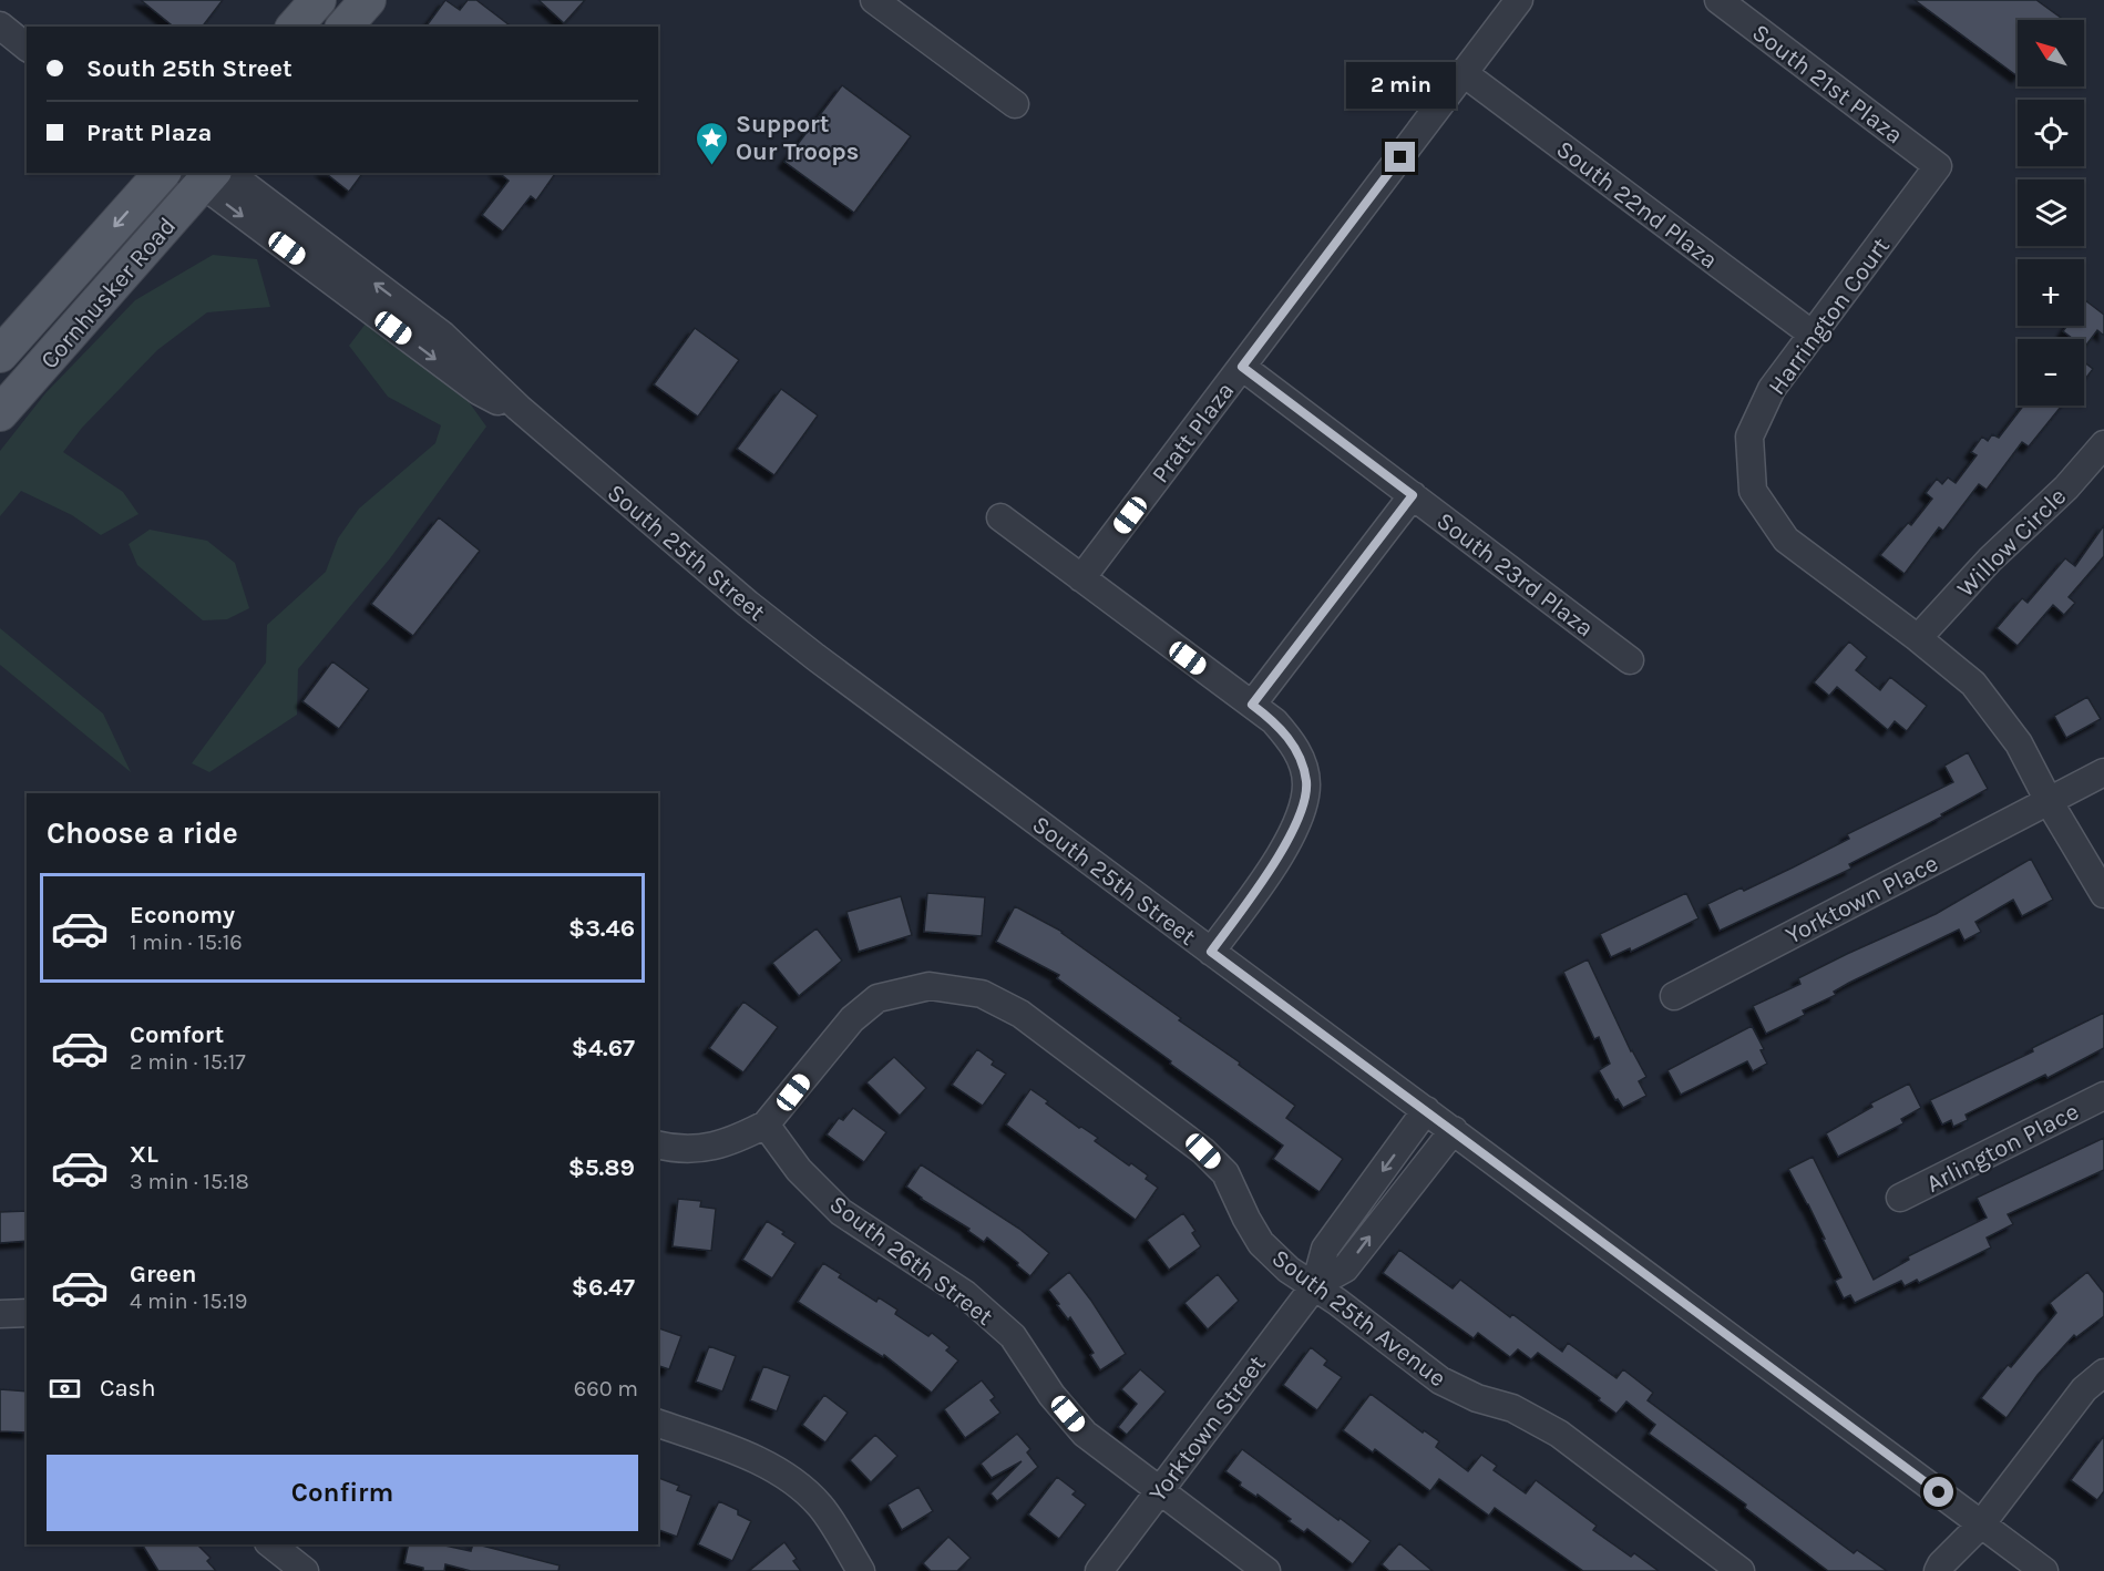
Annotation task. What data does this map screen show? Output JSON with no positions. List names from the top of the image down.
{
  "streets": {
    "main road": ["Cornhusker Road"],
    "street": [
      "South 21st Plaza",
      "South 22nd Plaza",
      "Harrington Court",
      "Pratt Plaza",
      "Willow Circle",
      "South 25th Street",
      "South 23rd Plaza",
      "Yorktown Place",
      "Arlington Place",
      "South 26th Street",
      "South 25th Avenue",
      "Yorktown Street"
    ]
  },
  "crossings": [
    ["South 21st Plaza", "Harrington Court"],
    ["South 22nd Plaza", "Harrington Court"],
    ["South 22nd Plaza", "Pratt Plaza"],
    ["Cornhusker Road", "South 25th Street"],
    ["Harrington Court", "Willow Circle"],
    ["Harrington Court", "Yorktown Place"],
    ["Pratt Plaza", "South 23rd Plaza"],
    ["South 25th Street", "Yorktown Street"],
    ["South 26th Street", "South 25th Avenue"],
    ["South 26th Street", "Yorktown Street"],
    ["South 25th Avenue", "Yorktown Street"]
  ],
  "places": {
    "place": ["Support Our Troops"]
  },
  "north": "top left",
  "page": {
    "map_buttons": ["+", "−"],
    "banner": ["South 25th Street", "Pratt Plaza"],
    "bubble": "2 min",
    "heading": "Choose a ride",
    "list": [
      {
        "name": "Economy",
        "note": "1 min · 15:16",
        "value": "$3.46"
      },
      {
        "name": "Comfort",
        "note": "2 min · 15:17",
        "value": "$4.67"
      },
      {
        "name": "XL",
        "note": "3 min · 15:18",
        "value": "$5.89"
      },
      {
        "name": "Green",
        "note": "4 min · 15:19",
        "value": "$6.47"
      }
    ],
    "pay": ["Cash", "660 m"],
    "buttons": "Confirm"
  }
}
